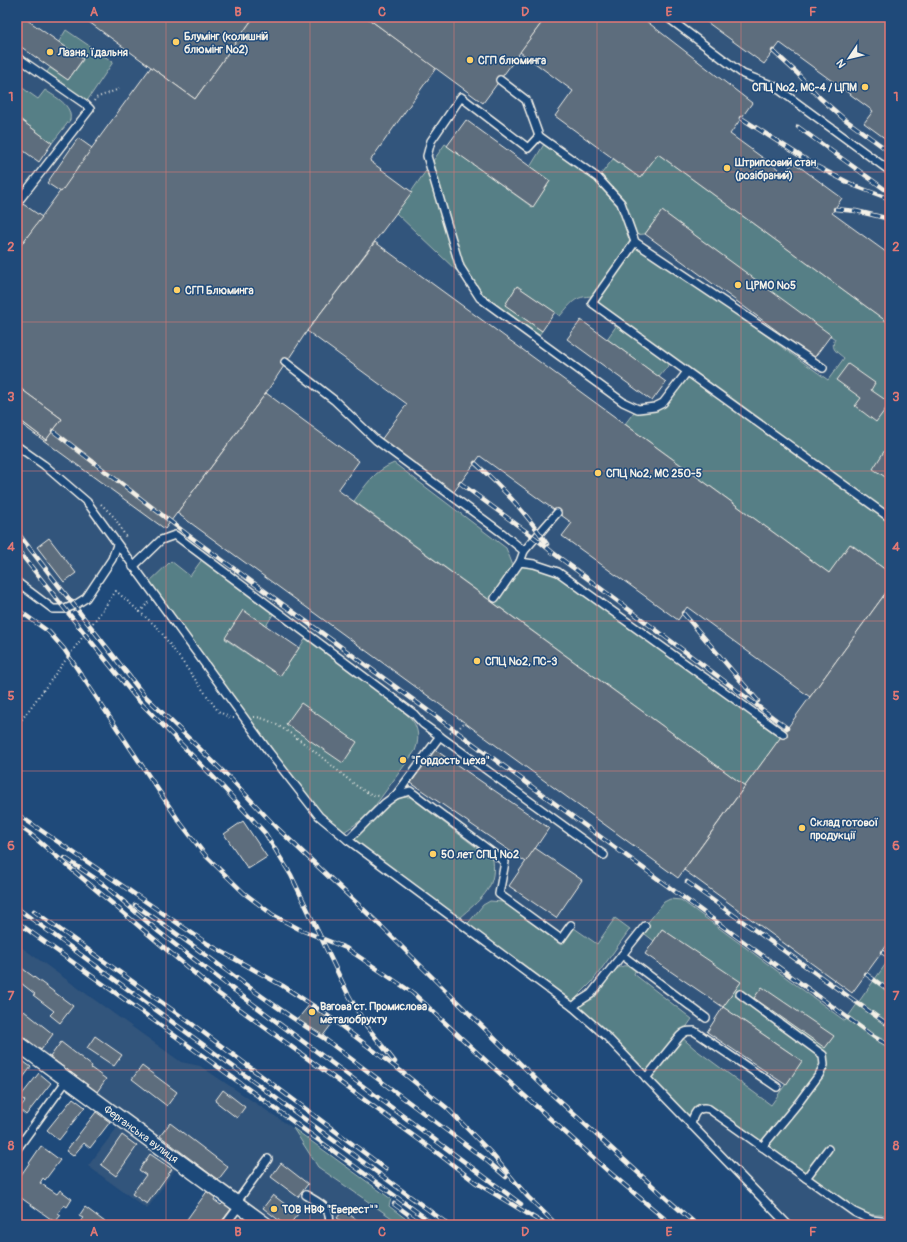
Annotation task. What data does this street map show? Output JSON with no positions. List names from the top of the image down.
{
  "streets": {
    "street": ["Ферганська вулиця"]
  },
  "places": [
    "Блумінг (колишній блюмінг №2)",
    "Лазня, їдальня",
    "СГП блюминга",
    "СПЦ №2, МС-4 / ЦПМ",
    "Штрипсовий стан (розібраний)",
    "ЦРМО №5",
    "СГП Блюминга",
    "СПЦ №2, МС 250-5",
    "СПЦ №2, ПС-3",
    "\"Гордость цеха\"",
    "Склад готової продукції",
    "50 лет СПЦ №2",
    "Вагова ст. Промислова металобрухту",
    "ТОВ НВФ \"Еверест\"\""
  ],
  "north": "bottom left",
  "grid": {
    "columns": [
      "A",
      "B",
      "C",
      "D",
      "E",
      "F"
    ],
    "rows": [
      "1",
      "2",
      "3",
      "4",
      "5",
      "6",
      "7",
      "8"
    ]
  }
}
